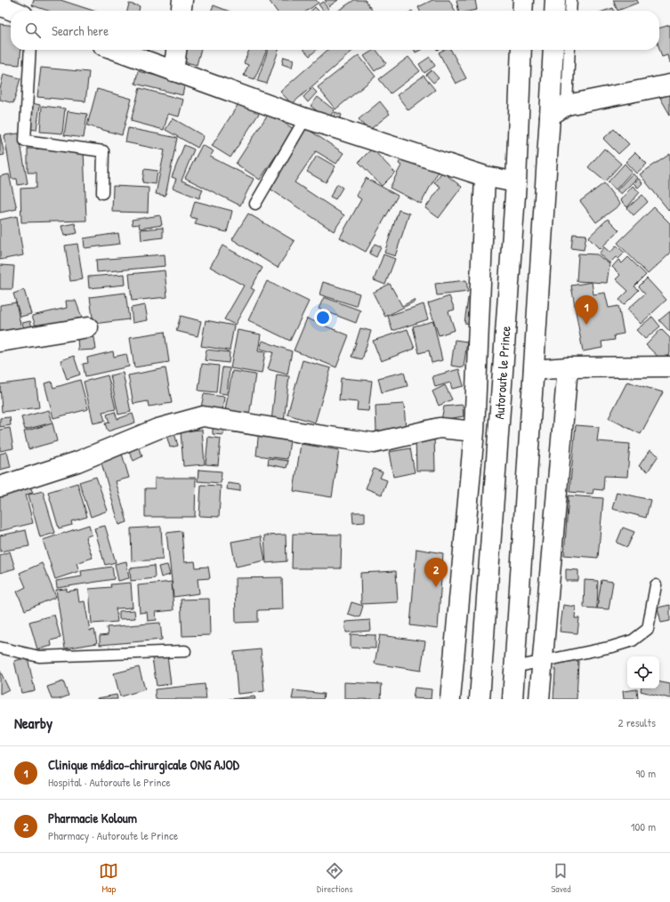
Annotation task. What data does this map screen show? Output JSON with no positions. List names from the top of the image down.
{
  "streets": {
    "street": ["Autoroute le Prince"]
  },
  "page": {
    "search": "Search here",
    "pins": ["1", "2"],
    "heading": ["Nearby", "2 results"],
    "list": [
      {
        "mark": "1",
        "name": "Clinique médico-chirurgicale ONG AJOD",
        "note": "Hospital · Autoroute le Prince",
        "value": "90 m"
      },
      {
        "mark": "2",
        "name": "Pharmacie Koloum",
        "note": "Pharmacy · Autoroute le Prince",
        "value": "100 m"
      }
    ],
    "nav": ["Map", "Directions", "Saved"]
  }
}
